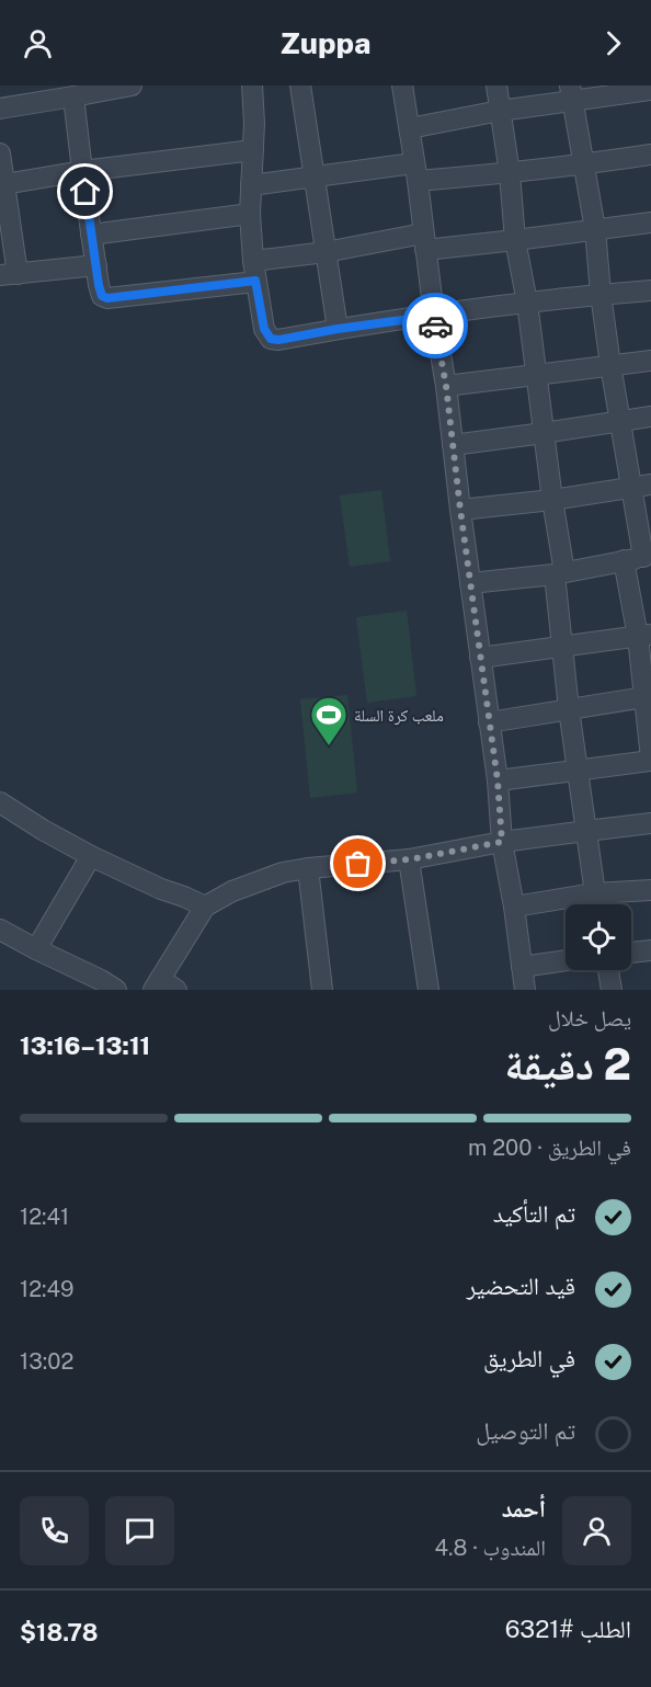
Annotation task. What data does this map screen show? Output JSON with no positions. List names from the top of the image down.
{
  "places": {
    "sports": ["ملعب كرة السلة"]
  },
  "page": {
    "header": "Zuppa",
    "heading": ["2 دقيقة", "يصل خلال", "13:11–13:16"],
    "panel": [
      "أحمد",
      "المندوب · 4.8",
      "الطلب #6321",
      "$18.78"
    ],
    "bar": "في الطريق · 200 m",
    "list": [
      ["تم التأكيد", "12:41"],
      ["قيد التحضير", "12:49"],
      ["في الطريق", "13:02"],
      "تم التوصيل"
    ]
  }
}
